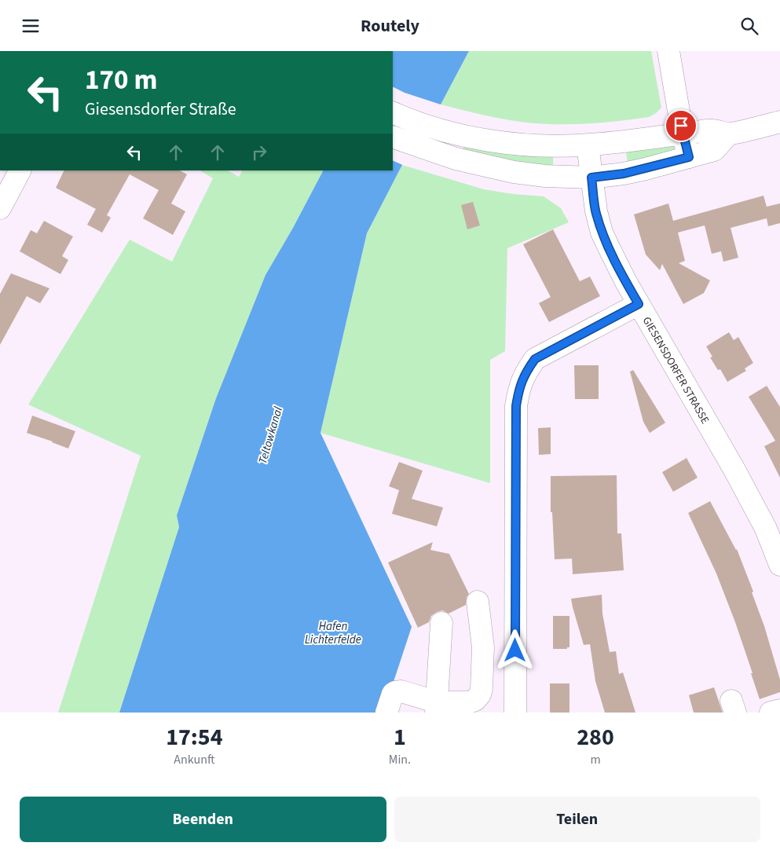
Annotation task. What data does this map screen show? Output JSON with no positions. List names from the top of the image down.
{
  "streets": {
    "street": ["GIESENSDORFER STRASSE"]
  },
  "water": ["Teltowkanal", "Hafen Lichterfelde"],
  "page": {
    "header": "Routely",
    "turn": ["170 m", "Giesensdorfer Straße"],
    "eta": [
      "17:54",
      "Ankunft",
      "1",
      "Min.",
      "280",
      "m"
    ],
    "buttons": ["Beenden", "Teilen"]
  }
}
